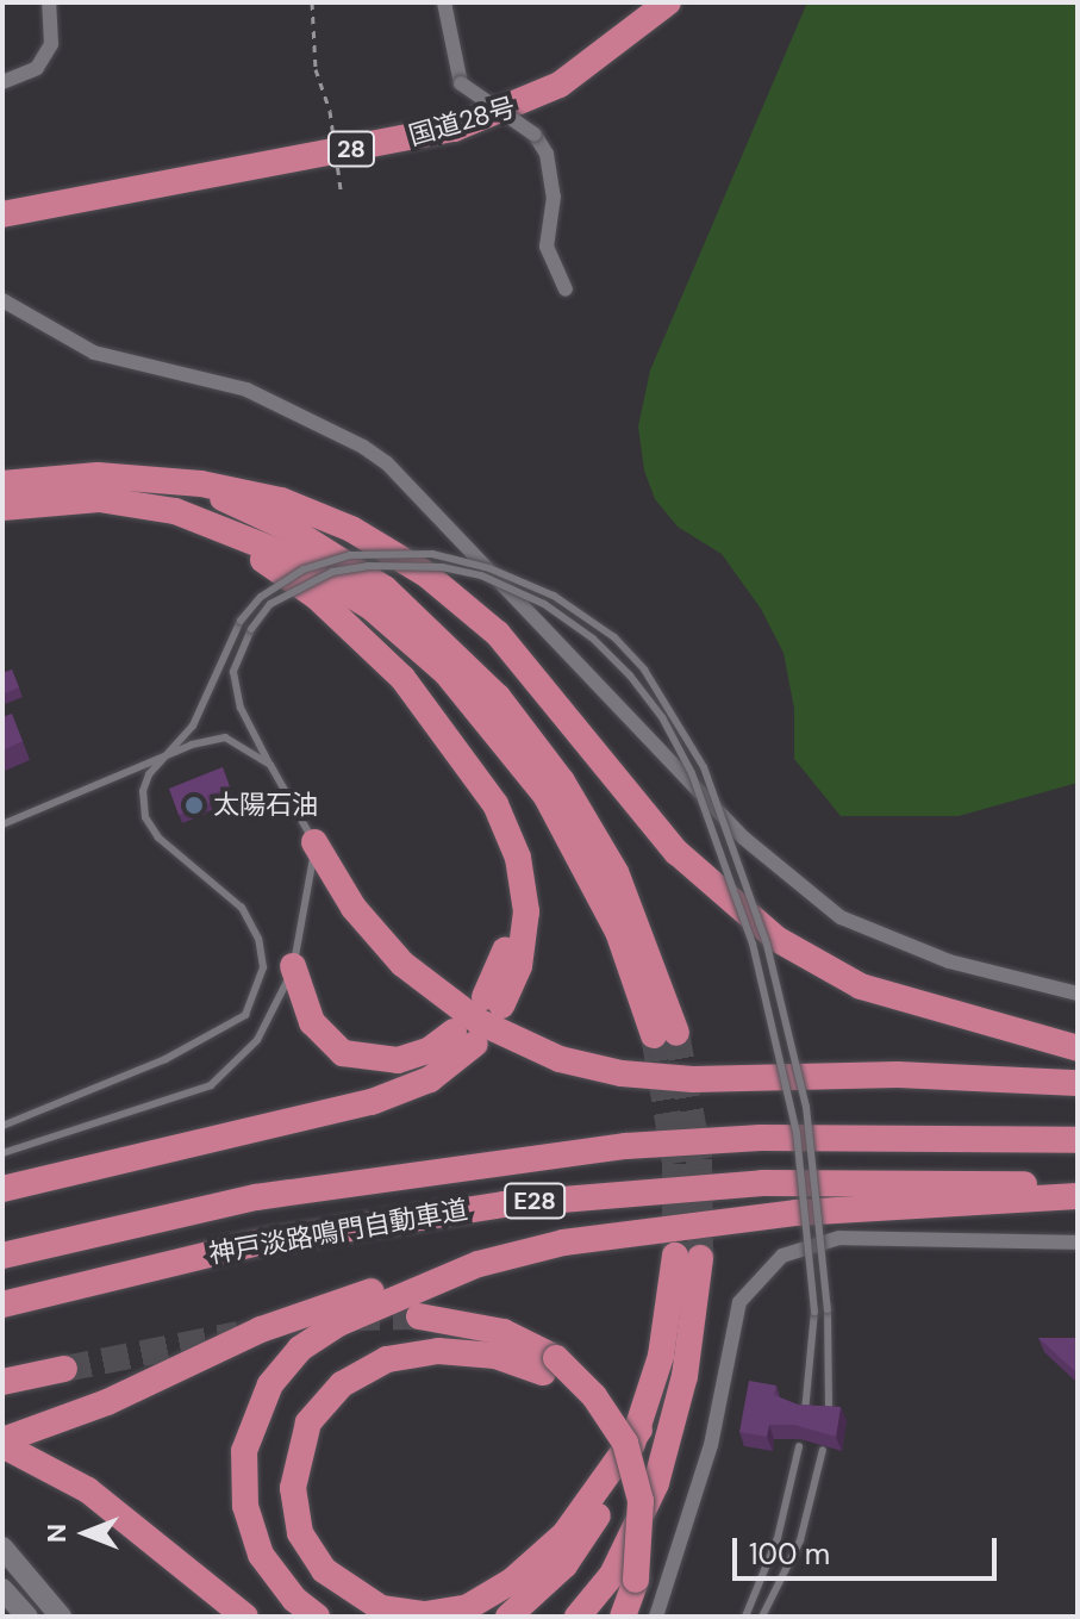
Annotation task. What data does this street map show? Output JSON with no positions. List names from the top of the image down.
{
  "streets": {
    "highway": [
      "国道28号",
      "28",
      "E28",
      "神戸淡路鳴門自動車道"
    ]
  },
  "places": ["太陽石油"],
  "scale_bar": "100 m",
  "north": "left"
}
